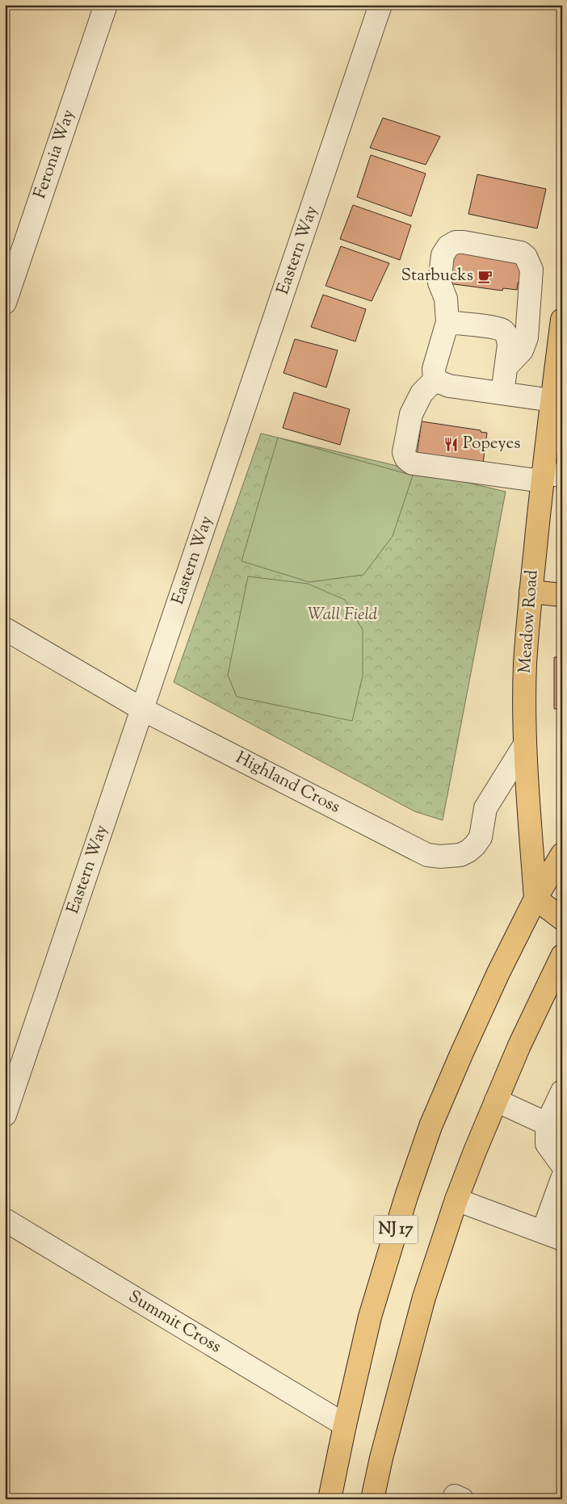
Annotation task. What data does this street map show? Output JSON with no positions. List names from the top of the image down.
{
  "streets": {
    "main road": ["Meadow Road", "NJ 17"],
    "street": [
      "Feronia Way",
      "Eastern Way",
      "Highland Cross",
      "Summit Cross"
    ]
  },
  "crossings": [
    ["Eastern Way", "Highland Cross"],
    ["Meadow Road", "Highland Cross"],
    ["Meadow Road", "NJ 17"],
    ["NJ 17", "Summit Cross"]
  ],
  "parks": ["Wall Field"],
  "places": {
    "cafe": ["Starbucks"],
    "restaurant": ["Popeyes"]
  }
}
